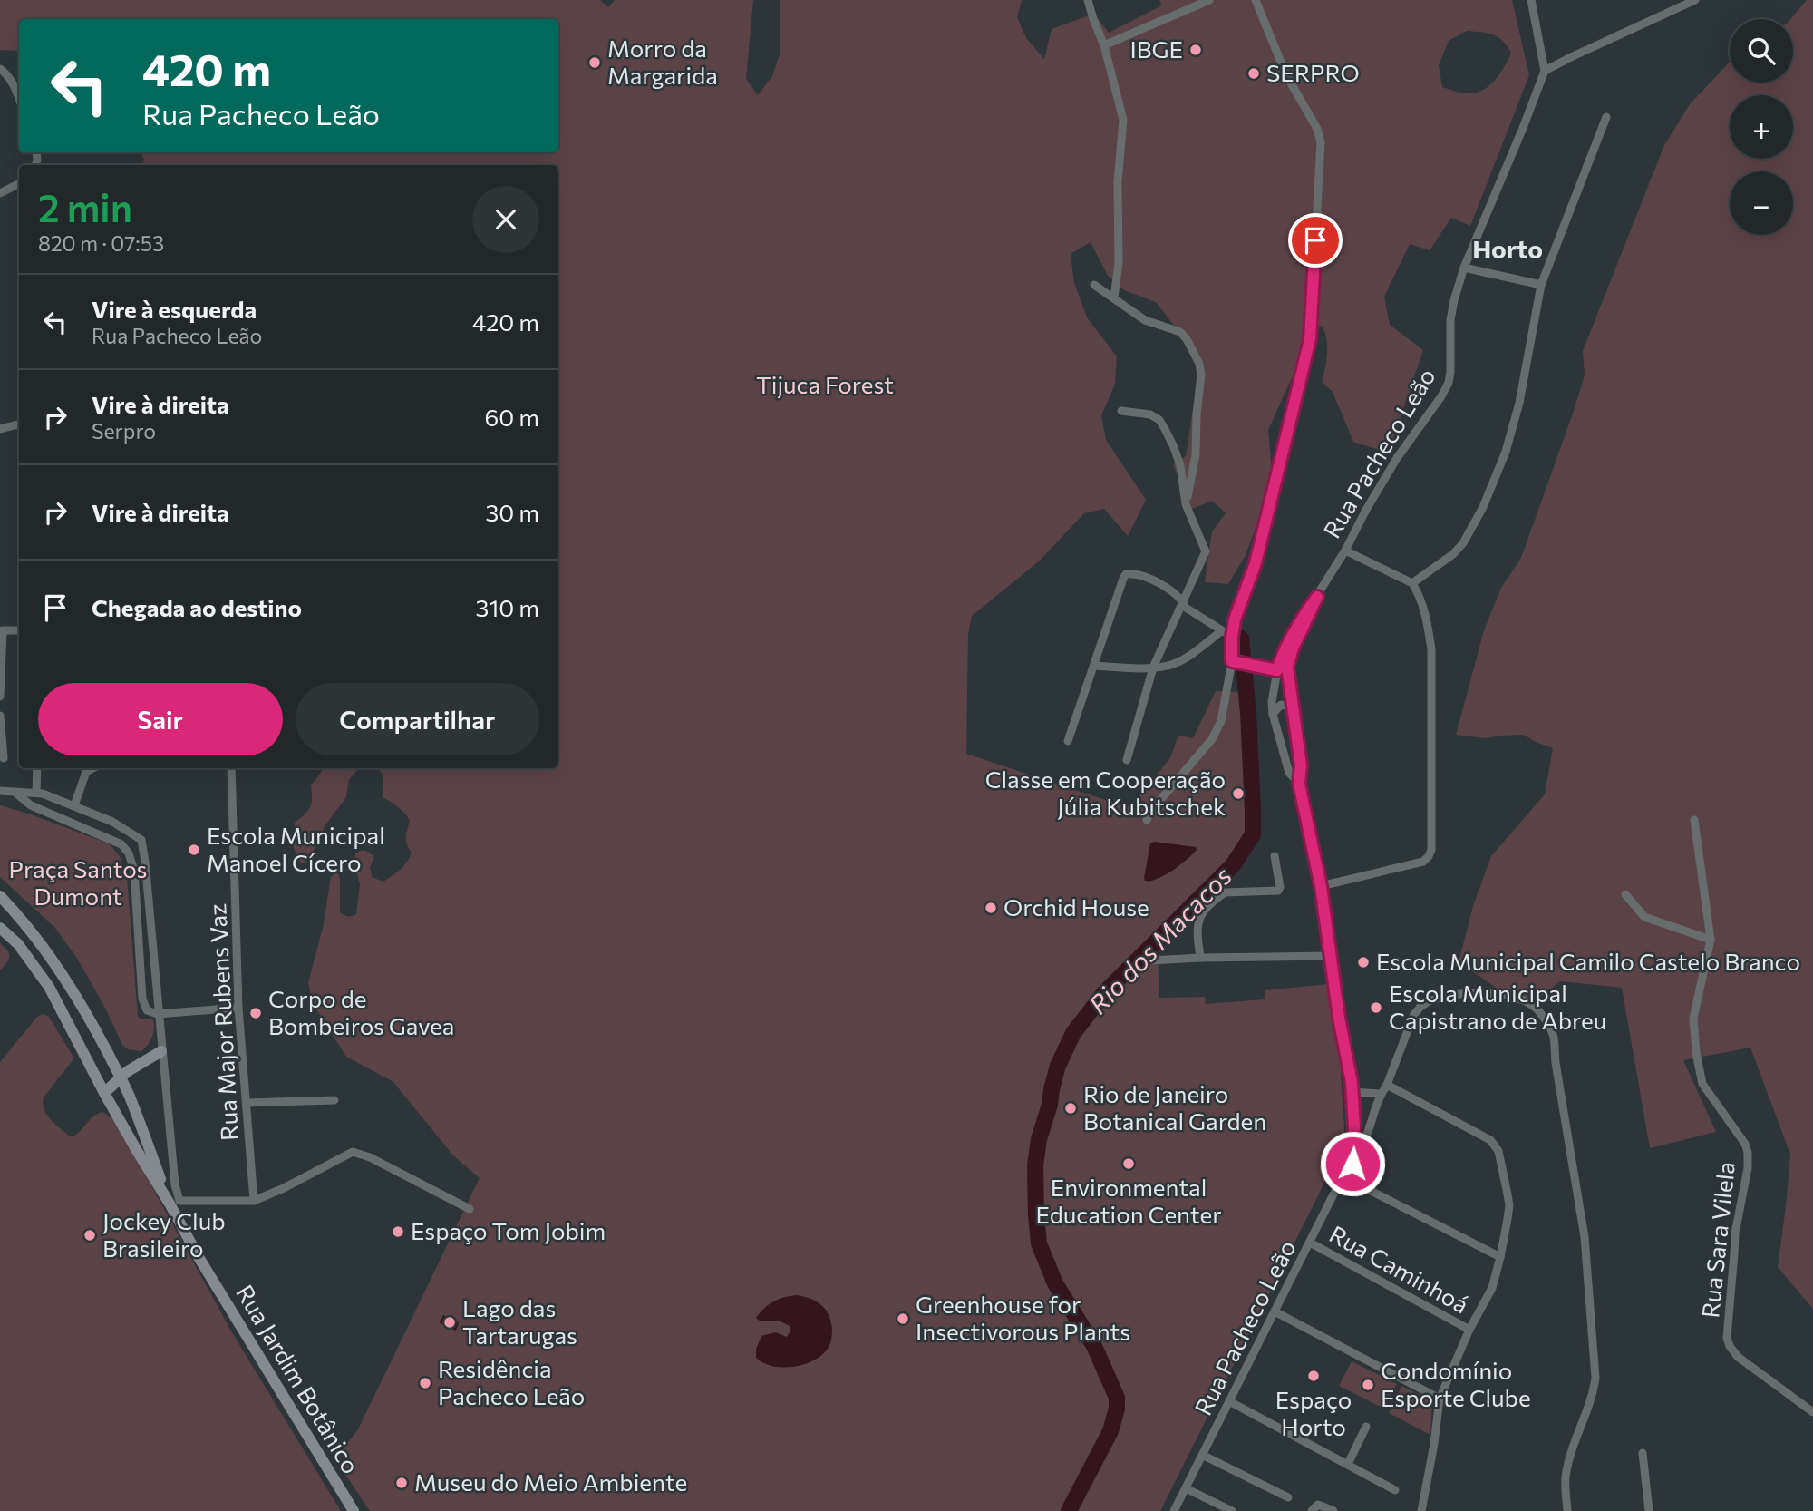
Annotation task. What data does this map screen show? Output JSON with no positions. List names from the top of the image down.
{
  "streets": {
    "main road": ["Rua Jardim Botânico"],
    "street": [
      "Rua Pacheco Leão",
      "Rua Major Rubens Vaz",
      "Rua Sara Vilela",
      "Rua Caminhoá"
    ]
  },
  "crossings": [
    ["Rua Pacheco Leão", "Rua Caminhoá"]
  ],
  "districts": ["Horto"],
  "water": ["Rio dos Macacos"],
  "parks": ["Tijuca Forest", "Praça Santos Dumont"],
  "places": [
    "IBGE",
    "Morro da Margarida",
    "SERPRO",
    "Classe em Cooperação Júlia Kubitschek",
    "Escola Municipal Manoel Cícero",
    "Orchid House",
    "Escola Municipal Camilo Castelo Branco",
    "Escola Municipal Capistrano de Abreu",
    "Corpo de Bombeiros Gavea",
    "Rio de Janeiro Botanical Garden",
    "Environmental Education Center",
    "Espaço Tom Jobim",
    "Jockey Club Brasileiro",
    "Greenhouse for Insectivorous Plants",
    "Lago das Tartarugas",
    "Espaço Horto",
    "Residência Pacheco Leão",
    "Condomínio Esporte Clube",
    "Museu do Meio Ambiente"
  ],
  "page": {
    "map_buttons": ["+", "−"],
    "turn": ["420 m", "Rua Pacheco Leão"],
    "heading": ["2 min", "820 m · 07:53"],
    "list": [
      {
        "name": "Vire à esquerda",
        "note": "Rua Pacheco Leão",
        "value": "420 m"
      },
      {
        "name": "Vire à direita",
        "note": "Serpro",
        "value": "60 m"
      },
      {
        "name": "Vire à direita",
        "value": "30 m"
      },
      {
        "name": "Chegada ao destino",
        "value": "310 m"
      }
    ],
    "buttons": ["Sair", "Compartilhar"]
  }
}
